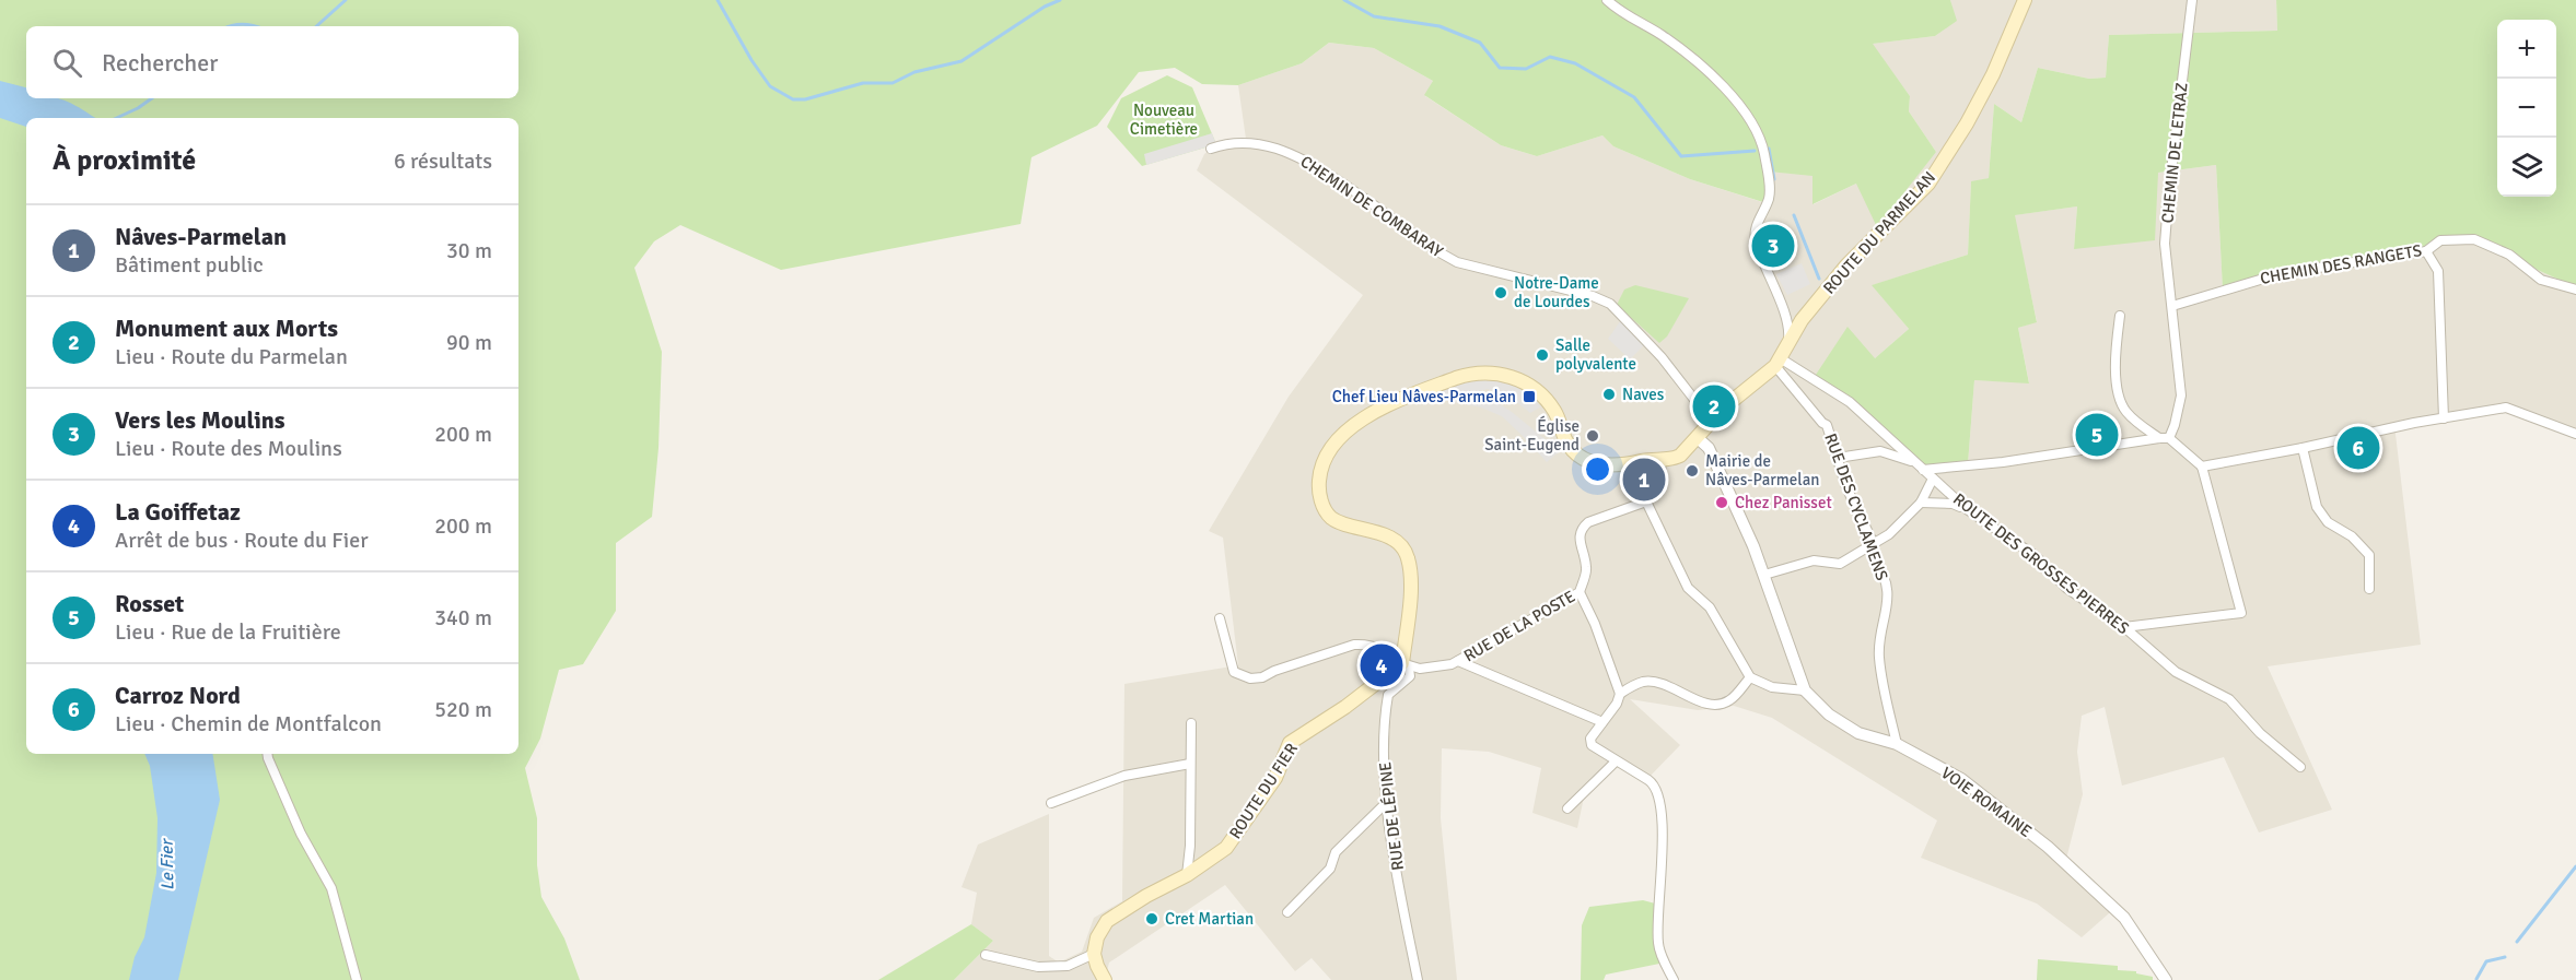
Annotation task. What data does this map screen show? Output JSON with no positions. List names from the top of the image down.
{
  "streets": {
    "main road": ["ROUTE DU PARMELAN", "ROUTE DU FIER"],
    "street": [
      "CHEMIN DE LETRAZ",
      "CHEMIN DE COMBARAY",
      "CHEMIN DES RANGETS",
      "RUE DES CYCLAMENS",
      "ROUTE DES GROSSES PIERRES",
      "RUE DE LA POSTE",
      "VOIE ROMAINE",
      "RUE DE LÉPINE"
    ]
  },
  "crossings": [
    ["CHEMIN DE LETRAZ", "CHEMIN DES RANGETS"],
    ["CHEMIN DE COMBARAY", "ROUTE DU PARMELAN"],
    ["ROUTE DU PARMELAN", "RUE DES CYCLAMENS"],
    ["ROUTE DU PARMELAN", "ROUTE DES GROSSES PIERRES"],
    ["ROUTE DU PARMELAN", "VOIE ROMAINE"],
    ["RUE DES CYCLAMENS", "ROUTE DES GROSSES PIERRES"],
    ["RUE DES CYCLAMENS", "VOIE ROMAINE"],
    ["RUE DE LA POSTE", "ROUTE DU FIER"],
    ["RUE DE LA POSTE", "RUE DE LÉPINE"],
    ["ROUTE DU FIER", "RUE DE LÉPINE"]
  ],
  "water": ["Le Fier"],
  "parks": ["Nouveau Cimetière"],
  "places": {
    "other": [
      "Notre-Dame de Lourdes",
      "Salle polyvalente",
      "Naves",
      "Église Saint-Eugend",
      "Mairie de Nâves-Parmelan",
      "Chez Panisset",
      "Cret Martian"
    ],
    "transit": ["Chef Lieu Nâves-Parmelan"]
  },
  "page": {
    "map_buttons": ["+", "−"],
    "search": "Rechercher",
    "heading": ["À proximité", "6 résultats"],
    "list": [
      {
        "mark": "1",
        "name": "Nâves-Parmelan",
        "note": "Bâtiment public",
        "value": "30 m"
      },
      {
        "mark": "2",
        "name": "Monument aux Morts",
        "note": "Lieu · Route du Parmelan",
        "value": "90 m"
      },
      {
        "mark": "3",
        "name": "Vers les Moulins",
        "note": "Lieu · Route des Moulins",
        "value": "200 m"
      },
      {
        "mark": "4",
        "name": "La Goiffetaz",
        "note": "Arrêt de bus · Route du Fier",
        "value": "200 m"
      },
      {
        "mark": "5",
        "name": "Rosset",
        "note": "Lieu · Rue de la Fruitière",
        "value": "340 m"
      },
      {
        "mark": "6",
        "name": "Carroz Nord",
        "note": "Lieu · Chemin de Montfalcon",
        "value": "520 m"
      }
    ],
    "pins": [
      "3",
      "2",
      "5",
      "6",
      "1",
      "4"
    ]
  }
}
